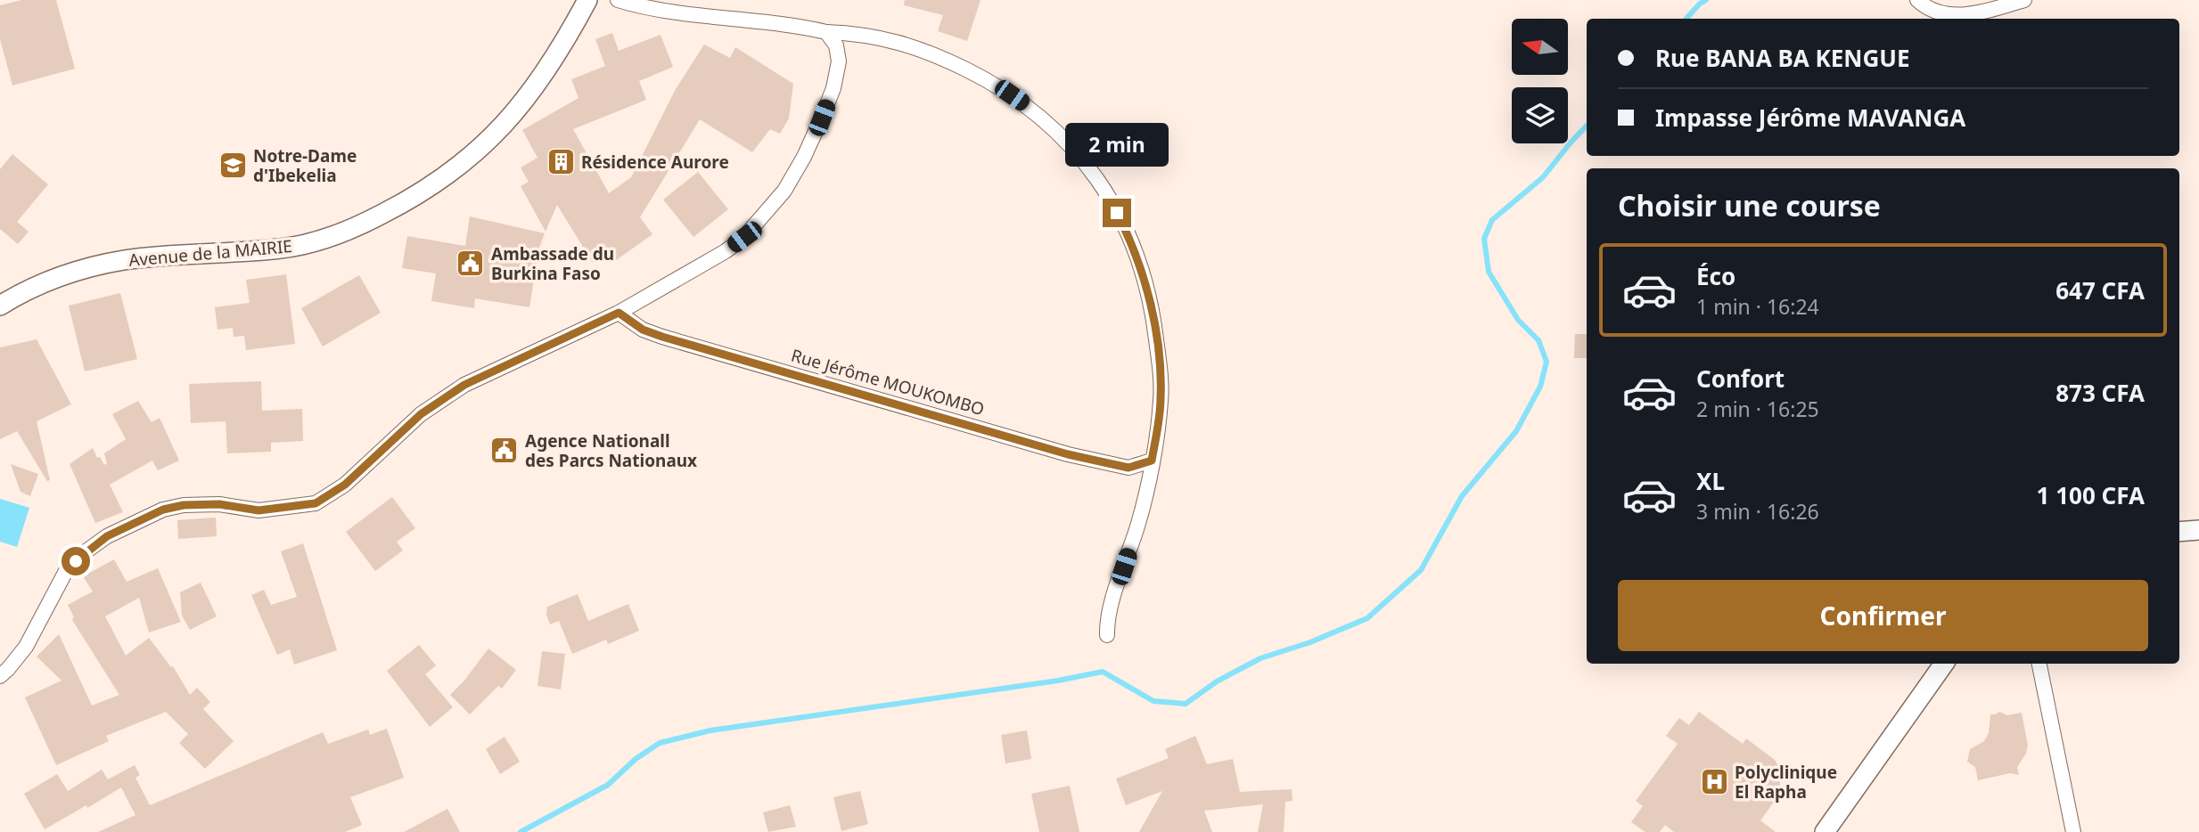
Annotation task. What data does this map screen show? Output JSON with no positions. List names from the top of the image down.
{
  "streets": {
    "main road": ["Avenue de la MAIRIE"],
    "street": ["Rue Jérôme MOUKOMBO"]
  },
  "places": {
    "building": ["Résidence Aurore"],
    "school or university": ["Notre-Dame d'Ibekelia"],
    "public building": ["Ambassade du Burkina Faso", "Agence Nationall des Parcs Nationaux"],
    "hospital": ["Polyclinique El Rapha"]
  },
  "north": "left",
  "page": {
    "banner": ["Rue BANA BA KENGUE", "Impasse Jérôme MAVANGA"],
    "bubble": "2 min",
    "heading": "Choisir une course",
    "list": [
      {
        "name": "Éco",
        "note": "1 min · 16:24",
        "value": "647 CFA"
      },
      {
        "name": "Confort",
        "note": "2 min · 16:25",
        "value": "873 CFA"
      },
      {
        "name": "XL",
        "note": "3 min · 16:26",
        "value": "1 100 CFA"
      }
    ],
    "buttons": "Confirmer"
  }
}
